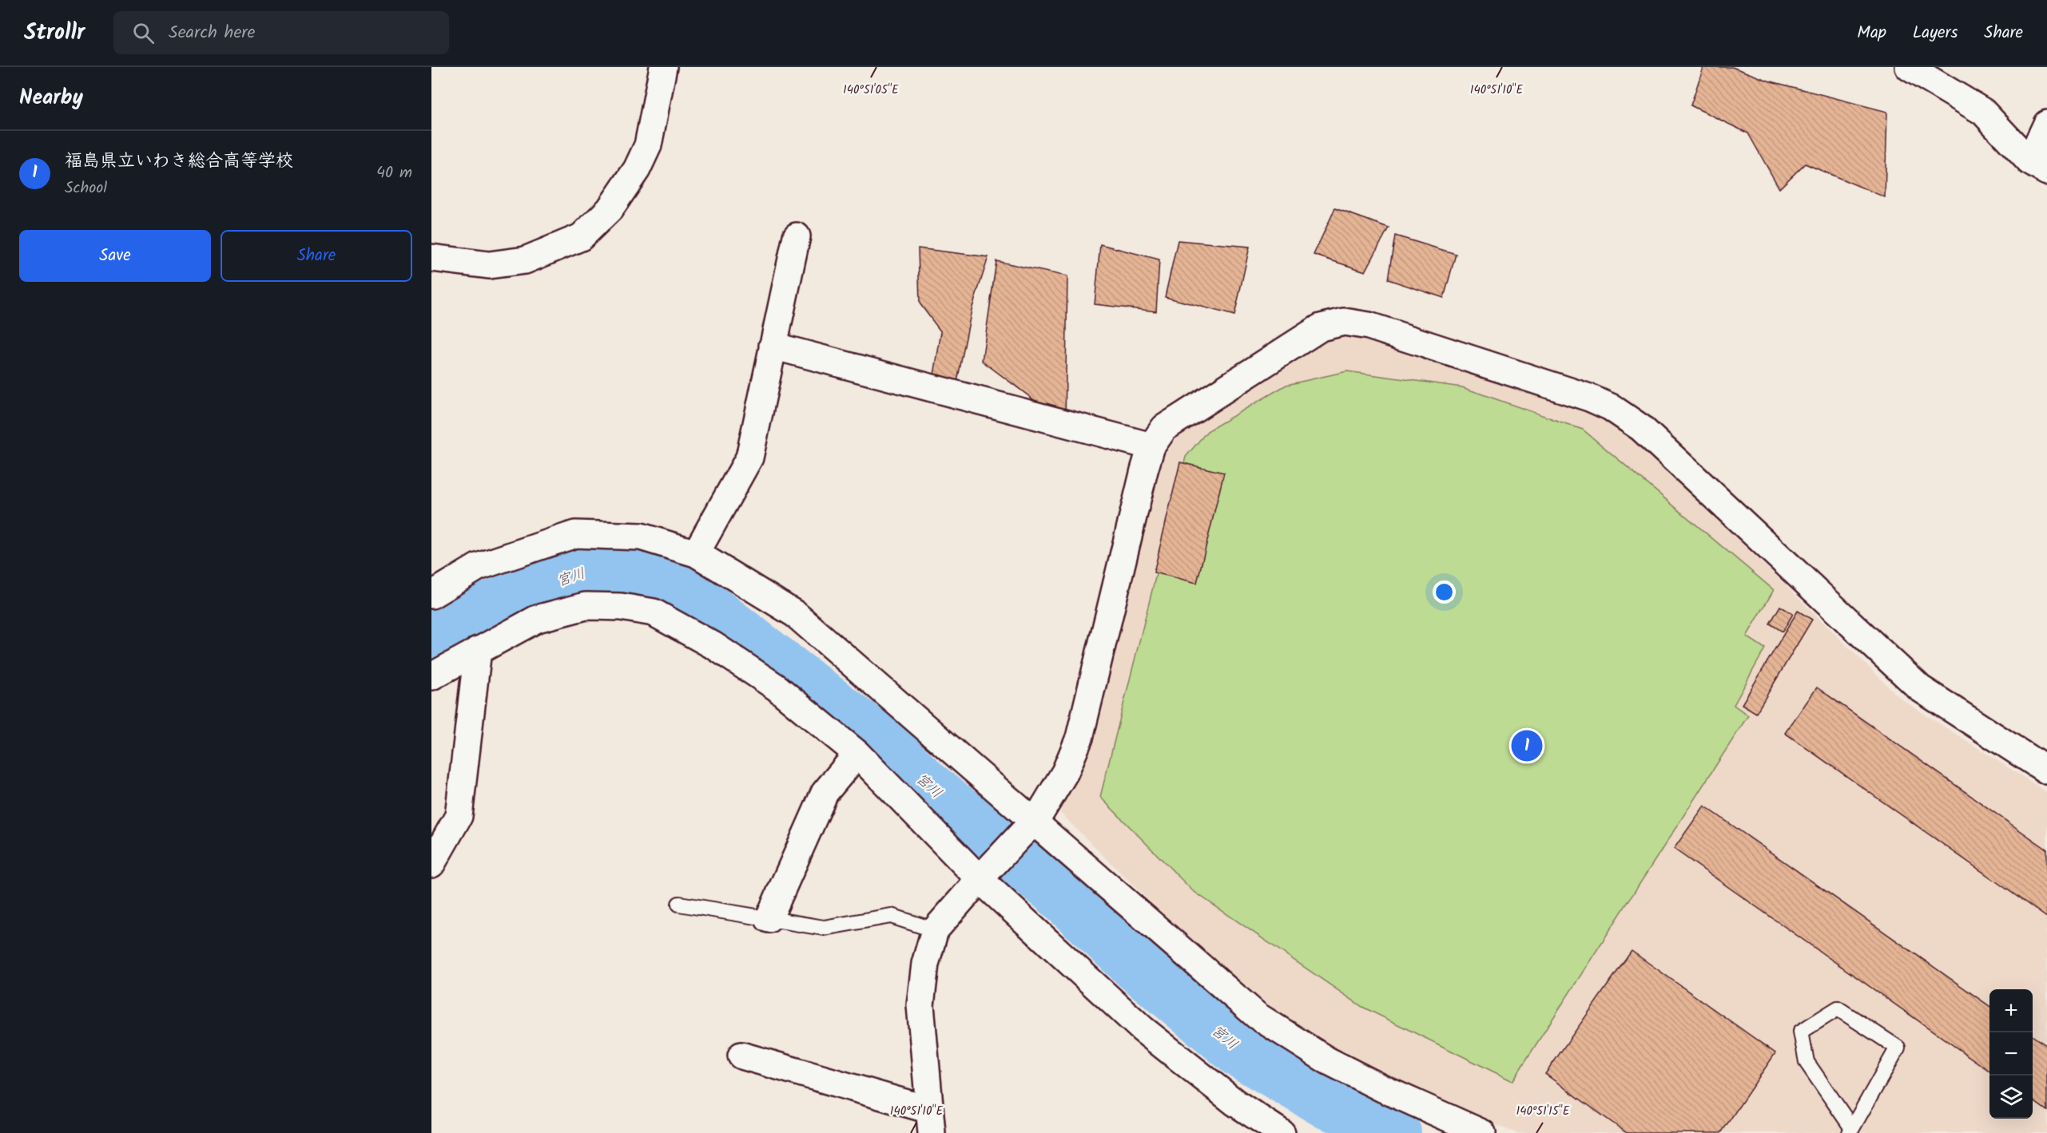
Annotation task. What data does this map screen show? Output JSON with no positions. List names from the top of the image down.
{
  "water": ["宮川"],
  "page": {
    "header": "Strollr",
    "search": "Search here",
    "nav": ["Map", "Layers", "Share"],
    "heading": "Nearby",
    "list": [
      {
        "mark": "1",
        "name": "福島県立いわき総合高等学校",
        "note": "School",
        "value": "40 m"
      }
    ],
    "buttons": ["Save", "Share"],
    "pins": "1",
    "map_buttons": ["+", "−"]
  },
  "coordinates": ["140°51'05\"E", "140°51'10\"E", "140°51'15\"E"]
}
